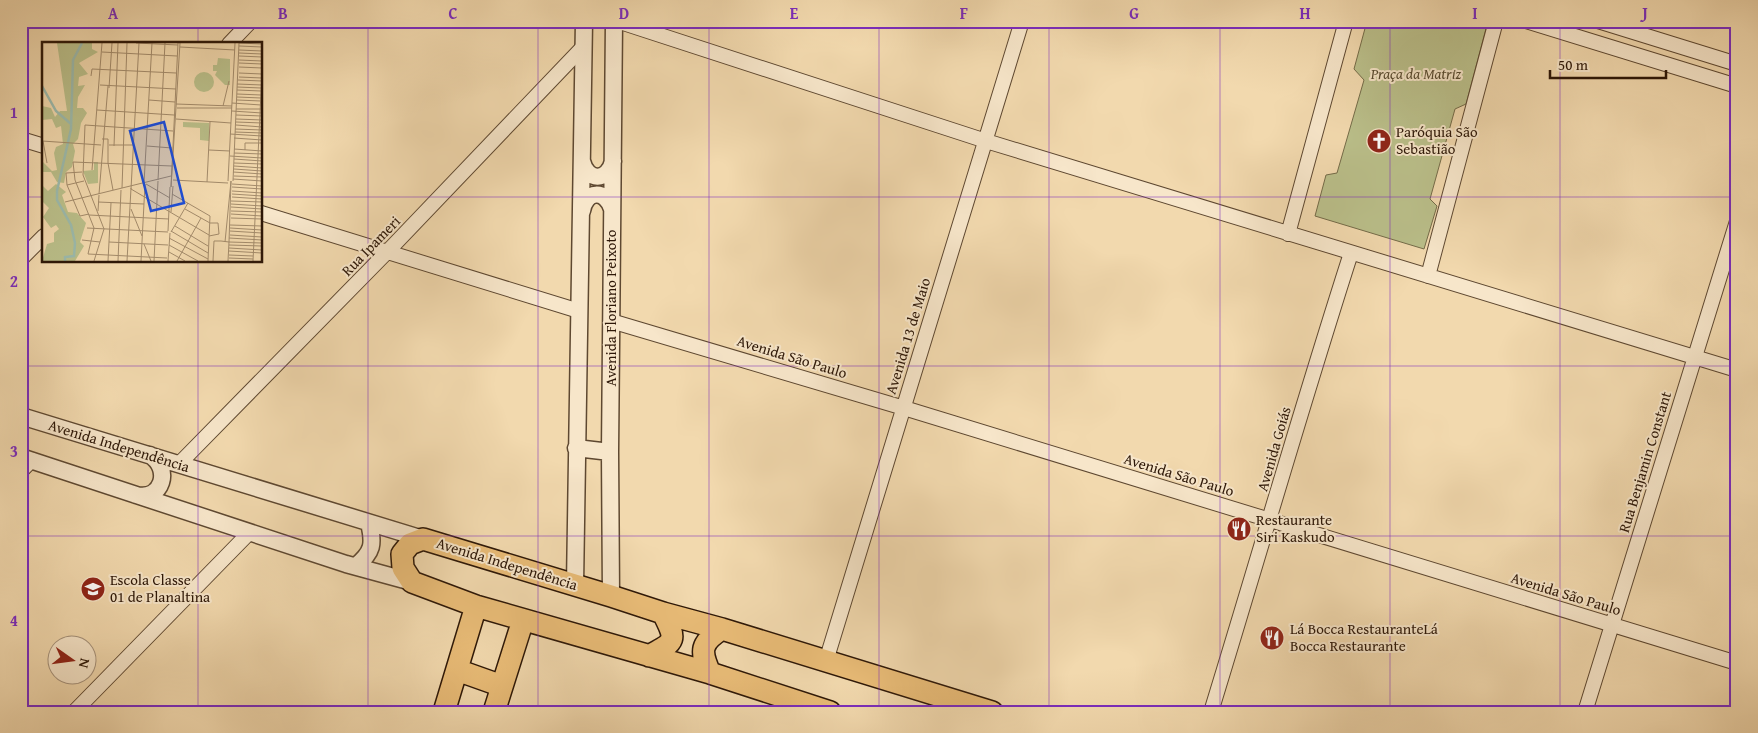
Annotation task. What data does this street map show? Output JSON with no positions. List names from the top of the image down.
{
  "streets": {
    "main road": ["Avenida Independência"],
    "street": [
      "Rua Ipameri",
      "Avenida Floriano Peixoto",
      "Avenida 13 de Maio",
      "Avenida São Paulo",
      "Avenida Goiás",
      "Rua Benjamin Constant"
    ]
  },
  "crossings": [
    ["Rua Ipameri", "Avenida Floriano Peixoto"],
    ["Rua Ipameri", "Avenida Independência"],
    ["Avenida Floriano Peixoto", "Avenida São Paulo"],
    ["Avenida Floriano Peixoto", "Avenida Independência"],
    ["Avenida 13 de Maio", "Avenida São Paulo"],
    ["Avenida 13 de Maio", "Avenida Independência"],
    ["Avenida São Paulo", "Avenida Goiás"],
    ["Avenida São Paulo", "Rua Benjamin Constant"]
  ],
  "parks": ["Praça da Matriz"],
  "places": {
    "church": ["Paróquia São Sebastião"],
    "restaurant": ["Restaurante Siri Kaskudo", "Lá Bocca RestauranteLá Bocca Restaurante"],
    "school or university": ["Escola Classe 01 de Planaltina"]
  },
  "scale_bar": "50 m",
  "north": "right",
  "grid": {
    "columns": [
      "A",
      "B",
      "C",
      "D",
      "E",
      "F",
      "G",
      "H",
      "I",
      "J"
    ],
    "rows": [
      "1",
      "2",
      "3",
      "4"
    ]
  }
}
